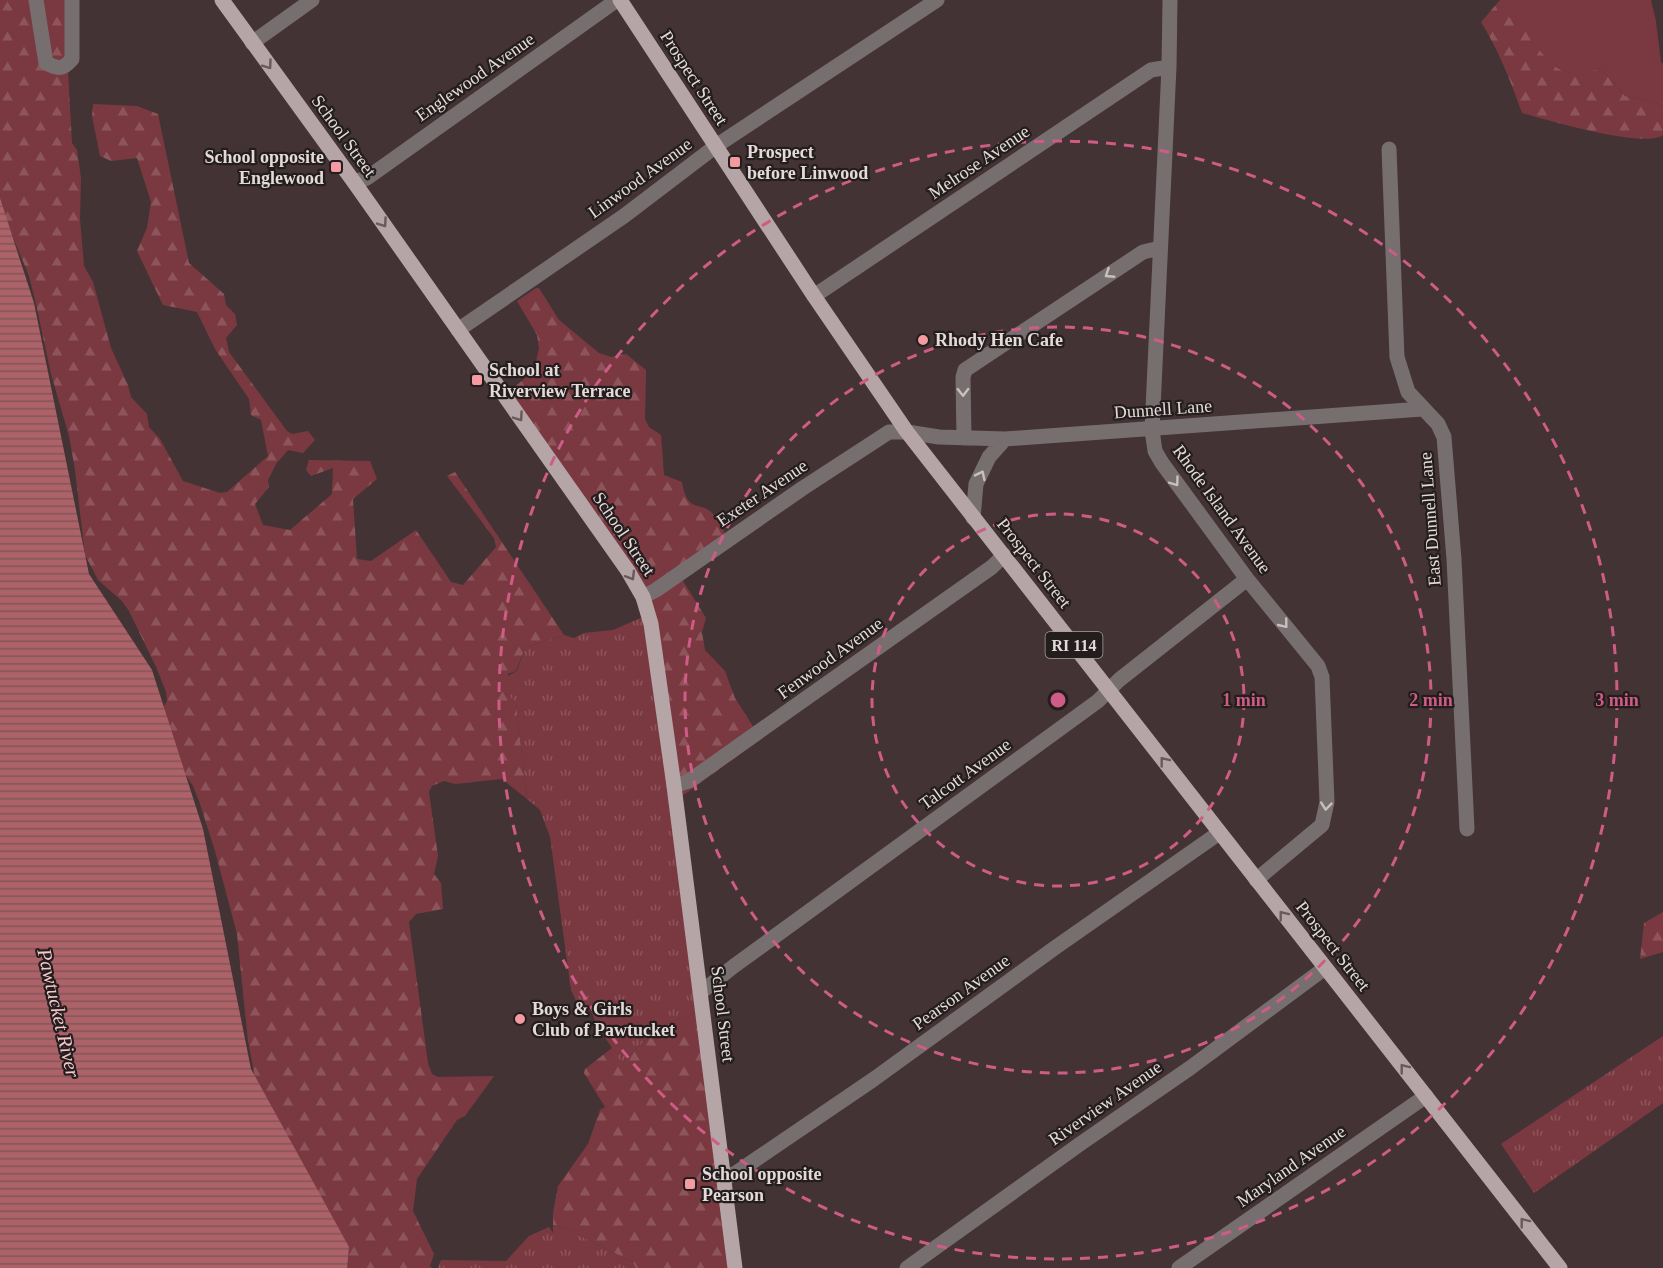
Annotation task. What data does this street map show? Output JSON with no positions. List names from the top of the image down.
{
  "streets": {
    "main road": ["Prospect Street", "School Street", "RI 114"],
    "street": [
      "Englewood Avenue",
      "Melrose Avenue",
      "Linwood Avenue",
      "Dunnell Lane",
      "Exeter Avenue",
      "Rhode Island Avenue",
      "East Dunnell Lane",
      "Fenwood Avenue",
      "Talcott Avenue",
      "Pearson Avenue",
      "Riverview Avenue",
      "Maryland Avenue"
    ]
  },
  "crossings": [
    ["Englewood Avenue", "Prospect Street"],
    ["Englewood Avenue", "School Street"],
    ["Prospect Street", "Melrose Avenue"],
    ["Prospect Street", "Linwood Avenue"],
    ["Prospect Street", "Dunnell Lane"],
    ["Prospect Street", "Exeter Avenue"],
    ["Prospect Street", "Rhode Island Avenue"],
    ["Prospect Street", "Fenwood Avenue"],
    ["Prospect Street", "Talcott Avenue"],
    ["Prospect Street", "Pearson Avenue"],
    ["Prospect Street", "Riverview Avenue"],
    ["Prospect Street", "Maryland Avenue"],
    ["School Street", "Linwood Avenue"],
    ["School Street", "Exeter Avenue"],
    ["School Street", "Fenwood Avenue"],
    ["School Street", "Talcott Avenue"],
    ["School Street", "Pearson Avenue"],
    ["Melrose Avenue", "Rhode Island Avenue"],
    ["Dunnell Lane", "Exeter Avenue"],
    ["Dunnell Lane", "Rhode Island Avenue"],
    ["Dunnell Lane", "East Dunnell Lane"],
    ["Rhode Island Avenue", "Talcott Avenue"]
  ],
  "one_way": ["Prospect Street", "School Street", "Rhode Island Avenue"],
  "water": ["Pawtucket River"],
  "places": {
    "transit": [
      "Prospect before Linwood",
      "School opposite Englewood",
      "School at Riverview Terrace",
      "School opposite Pearson"
    ],
    "other": ["Rhody Hen Cafe", "Boys & Girls Club of Pawtucket"]
  },
  "rings": ["1 min", "2 min", "3 min"]
}
